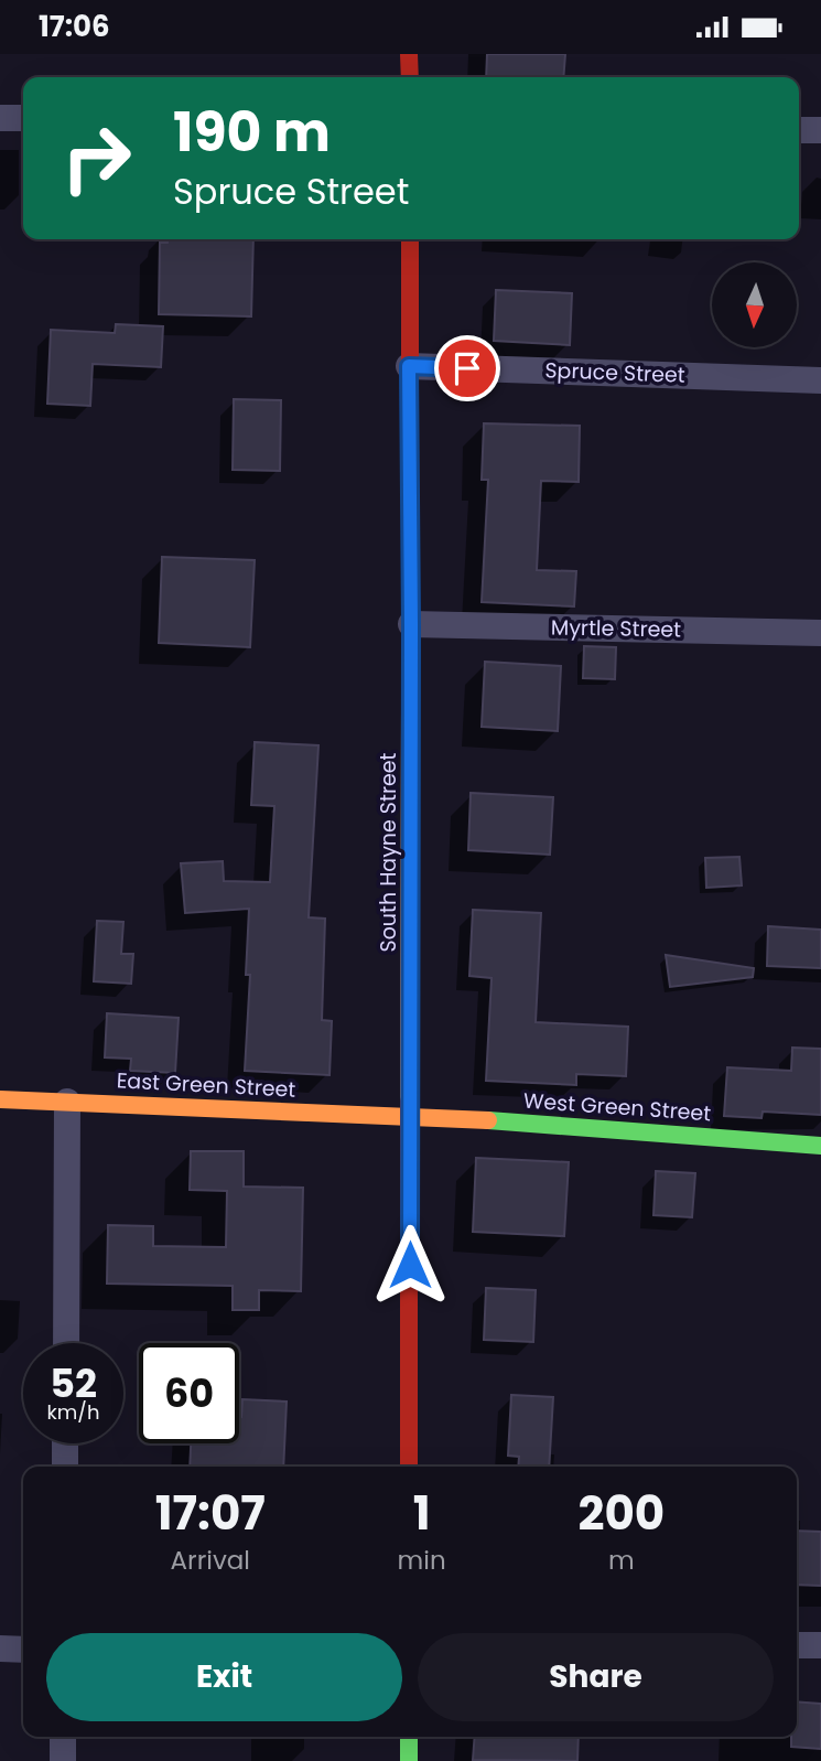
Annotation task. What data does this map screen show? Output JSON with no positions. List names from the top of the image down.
{
  "streets": {
    "main road": ["South Hayne Street", "East Green Street", "West Green Street"],
    "street": ["Spruce Street", "Myrtle Street"]
  },
  "crossings": [
    ["Spruce Street", "South Hayne Street"],
    ["Myrtle Street", "South Hayne Street"],
    ["South Hayne Street", "East Green Street"],
    ["South Hayne Street", "West Green Street"],
    ["East Green Street", "West Green Street"]
  ],
  "north": "bottom",
  "page": {
    "status": "17:06",
    "turn": ["190 m", "Spruce Street"],
    "speed": "52 km/h",
    "limit": "60",
    "eta": [
      "17:07",
      "Arrival",
      "1",
      "min",
      "200",
      "m"
    ],
    "buttons": ["Exit", "Share"]
  }
}
